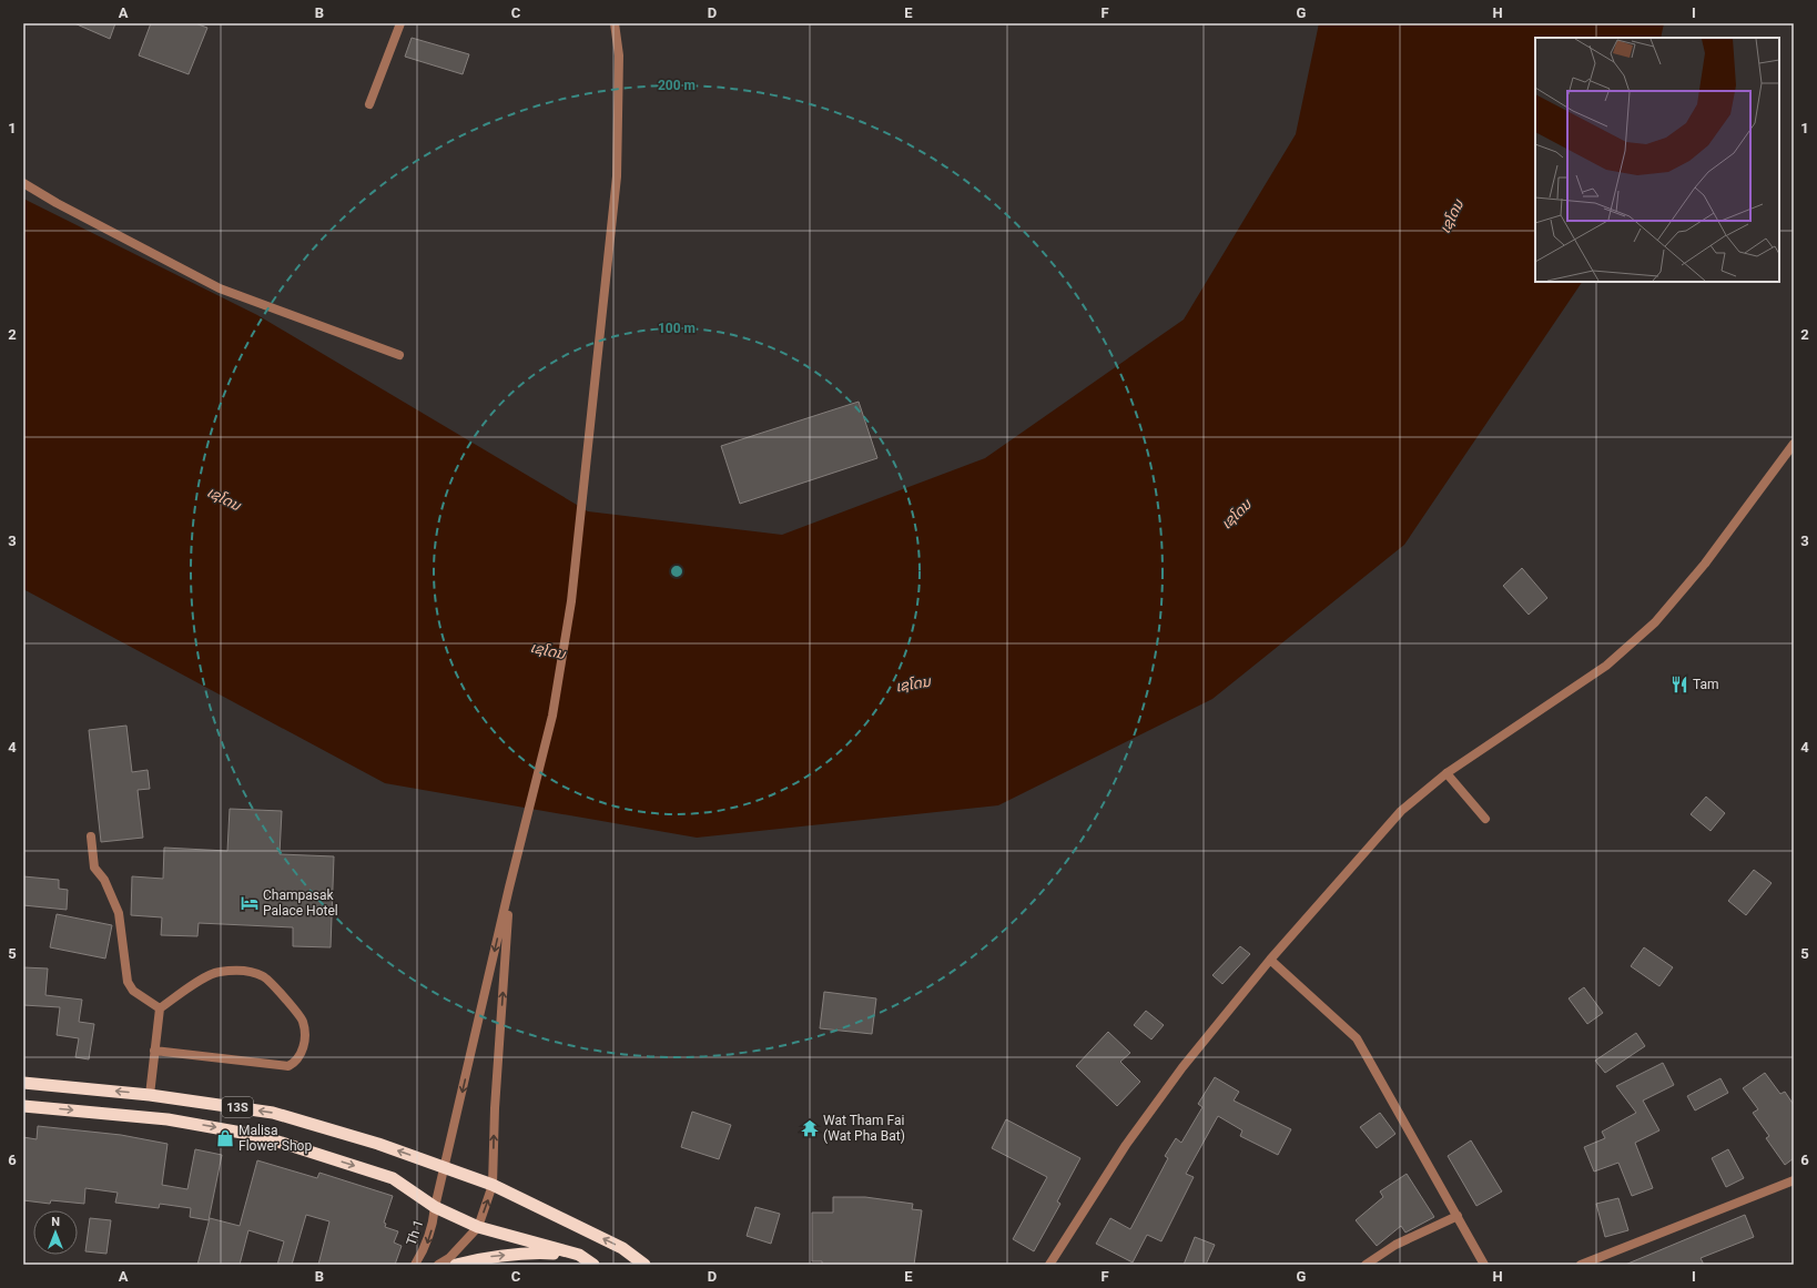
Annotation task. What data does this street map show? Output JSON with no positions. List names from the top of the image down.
{
  "streets": {
    "highway": ["13S"],
    "street": ["Th 1"]
  },
  "crossings": [
    ["13S", "Th 1"]
  ],
  "water": ["ເຊໂດນ"],
  "places": {
    "restaurant": ["Tam"],
    "hotel": ["Champasak Palace Hotel"],
    "temple": ["Wat Tham Fai (Wat Pha Bat)"],
    "shop": ["Malisa Flower Shop"]
  },
  "north": "top",
  "grid": {
    "columns": [
      "A",
      "B",
      "C",
      "D",
      "E",
      "F",
      "G",
      "H",
      "I"
    ],
    "rows": [
      "1",
      "2",
      "3",
      "4",
      "5",
      "6"
    ]
  },
  "rings": ["200 m", "100 m"]
}
